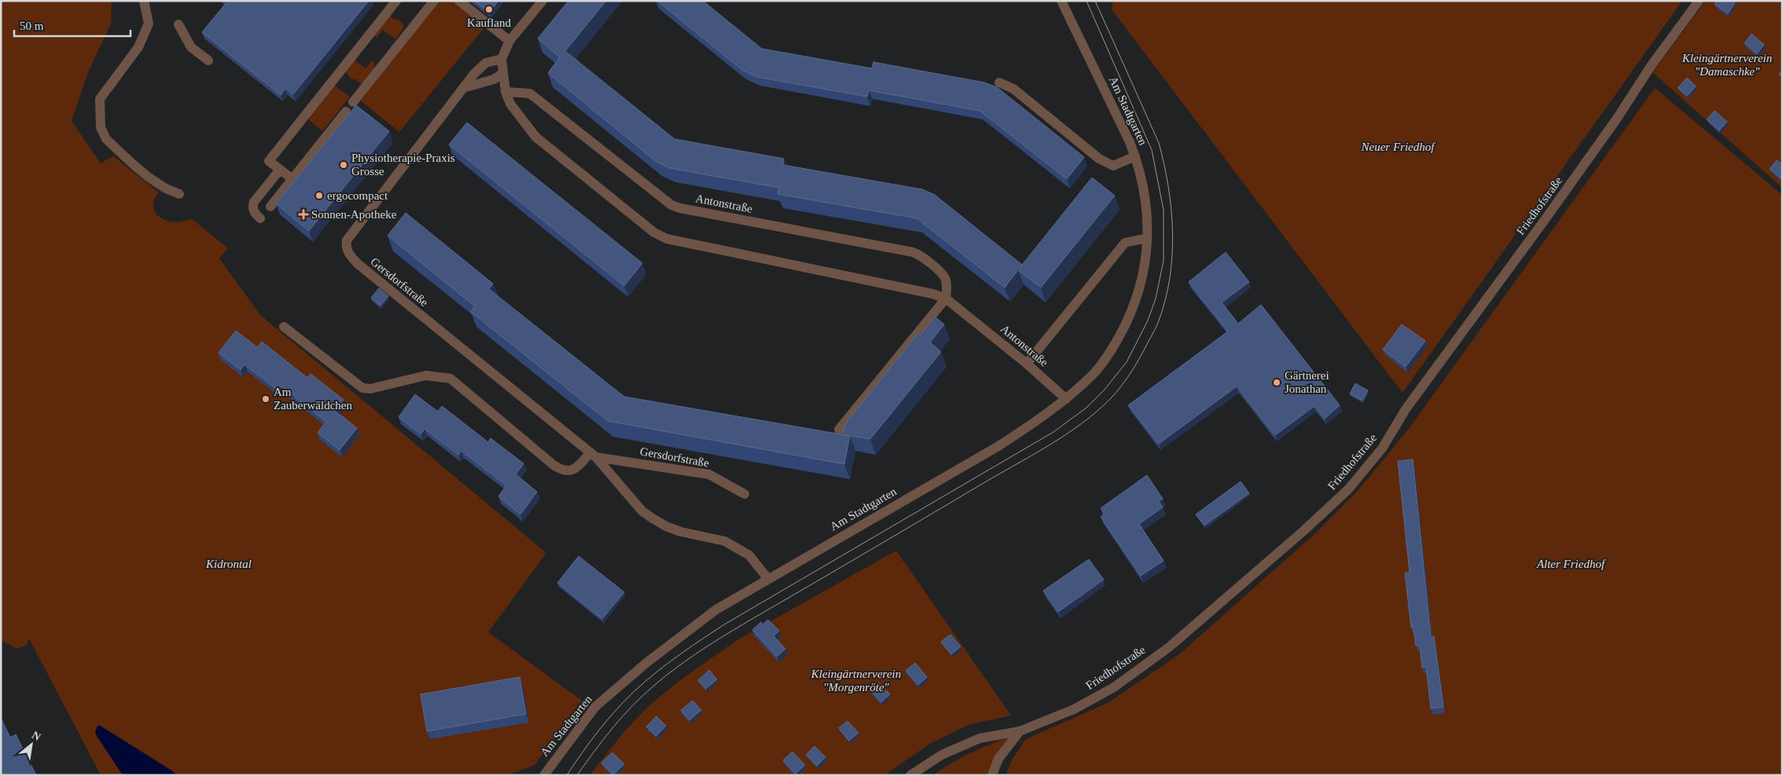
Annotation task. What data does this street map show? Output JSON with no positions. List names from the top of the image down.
{
  "streets": {
    "street": [
      "Am Stadtgarten",
      "Antonstraße",
      "Friedhofstraße",
      "Gersdorfstraße"
    ]
  },
  "crossings": [
    ["Am Stadtgarten", "Antonstraße"],
    ["Am Stadtgarten", "Gersdorfstraße"],
    ["Antonstraße", "Gersdorfstraße"]
  ],
  "parks": [
    "Kleingärtnerverein \"Damaschke\"",
    "Neuer Friedhof",
    "Kidrontal",
    "Alter Friedhof",
    "Kleingärtnerverein \"Morgenröte\""
  ],
  "places": {
    "other": [
      "Kaufland",
      "Physiotherapie-Praxis Grosse",
      "ergocompact",
      "Gärtnerei Jonathan",
      "Am Zauberwäldchen"
    ],
    "health": ["Sonnen-Apotheke"]
  },
  "scale_bar": "50 m",
  "north": "top right"
}
